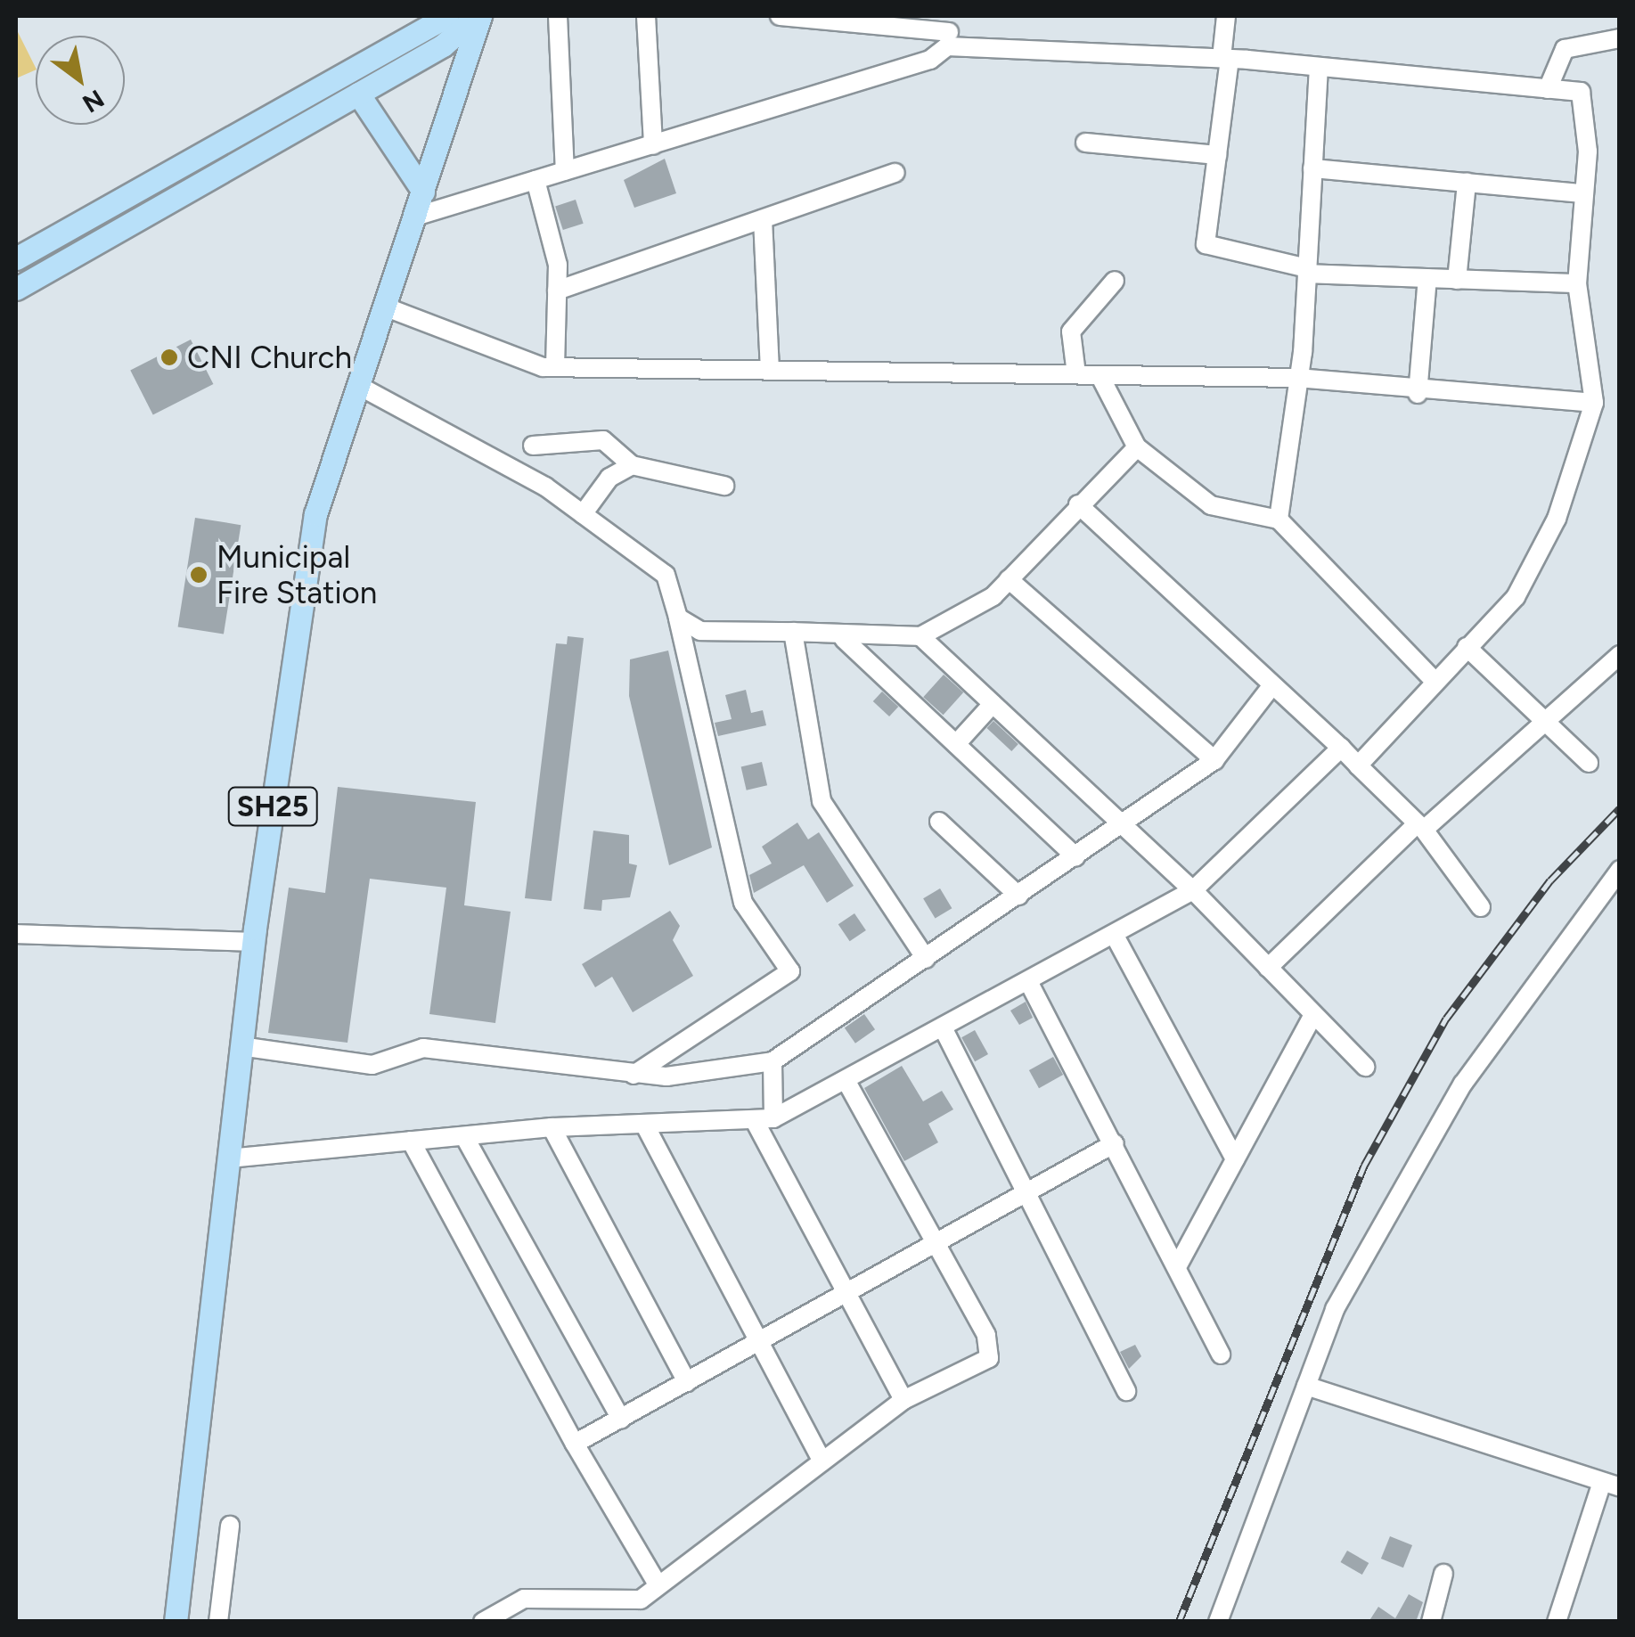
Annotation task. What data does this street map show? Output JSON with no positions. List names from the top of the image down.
{
  "streets": {
    "main road": ["SH25"]
  },
  "places": ["CNI Church", "Municipal Fire Station"],
  "north": "bottom right"
}
